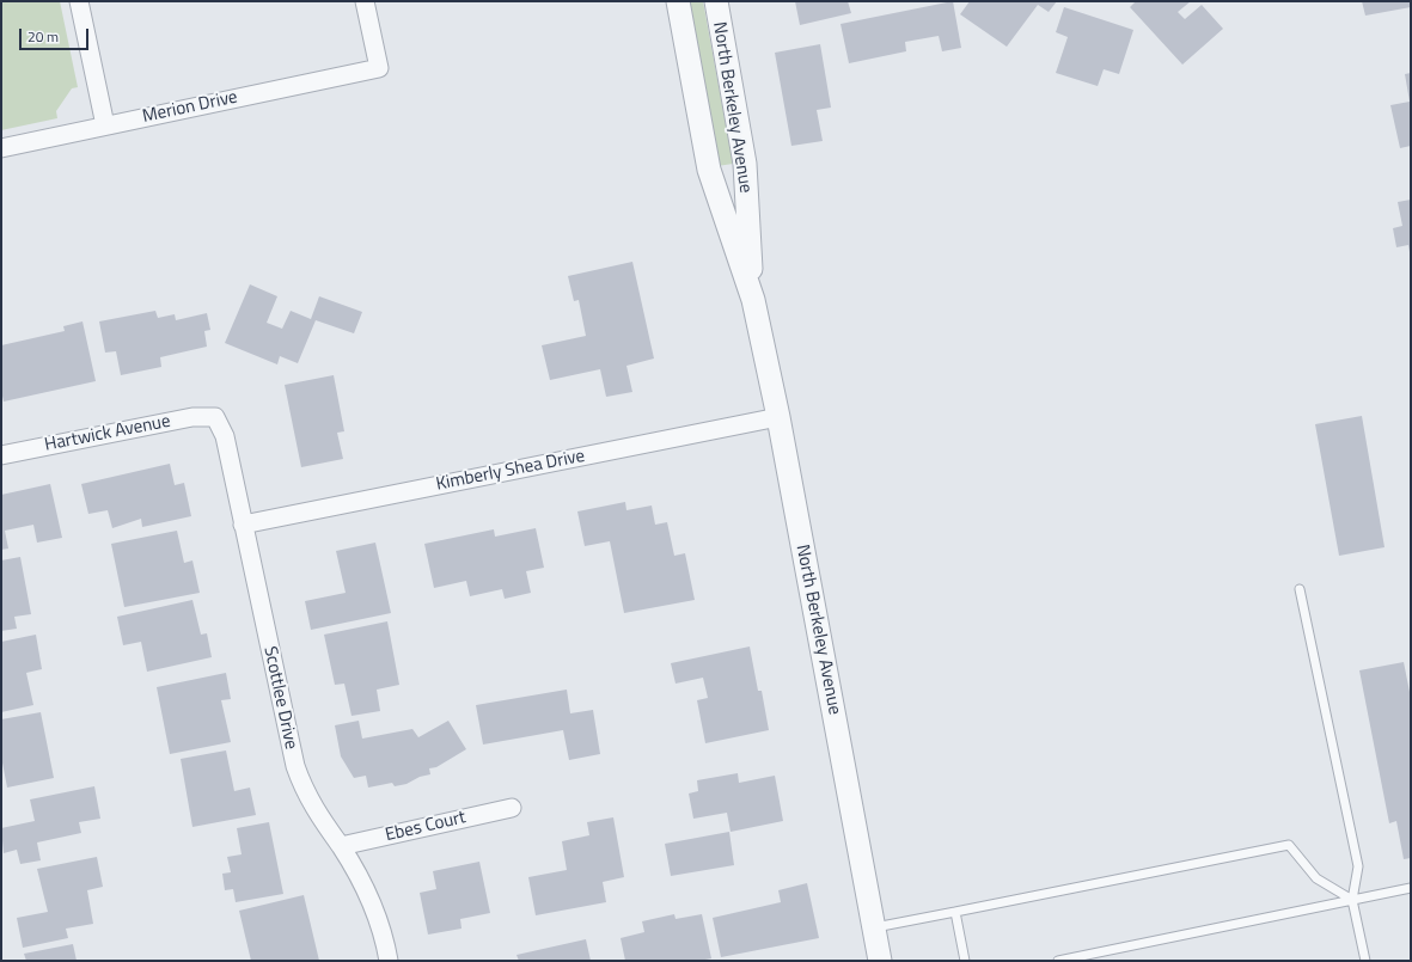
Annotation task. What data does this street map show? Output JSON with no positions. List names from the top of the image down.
{
  "streets": {
    "street": [
      "Merion Drive",
      "North Berkeley Avenue",
      "Hartwick Avenue",
      "Kimberly Shea Drive",
      "Scottlee Drive",
      "Ebes Court"
    ]
  },
  "crossings": [
    ["North Berkeley Avenue", "Kimberly Shea Drive"],
    ["Hartwick Avenue", "Scottlee Drive"],
    ["Kimberly Shea Drive", "Scottlee Drive"],
    ["Scottlee Drive", "Ebes Court"]
  ],
  "scale_bar": "20 m"
}
